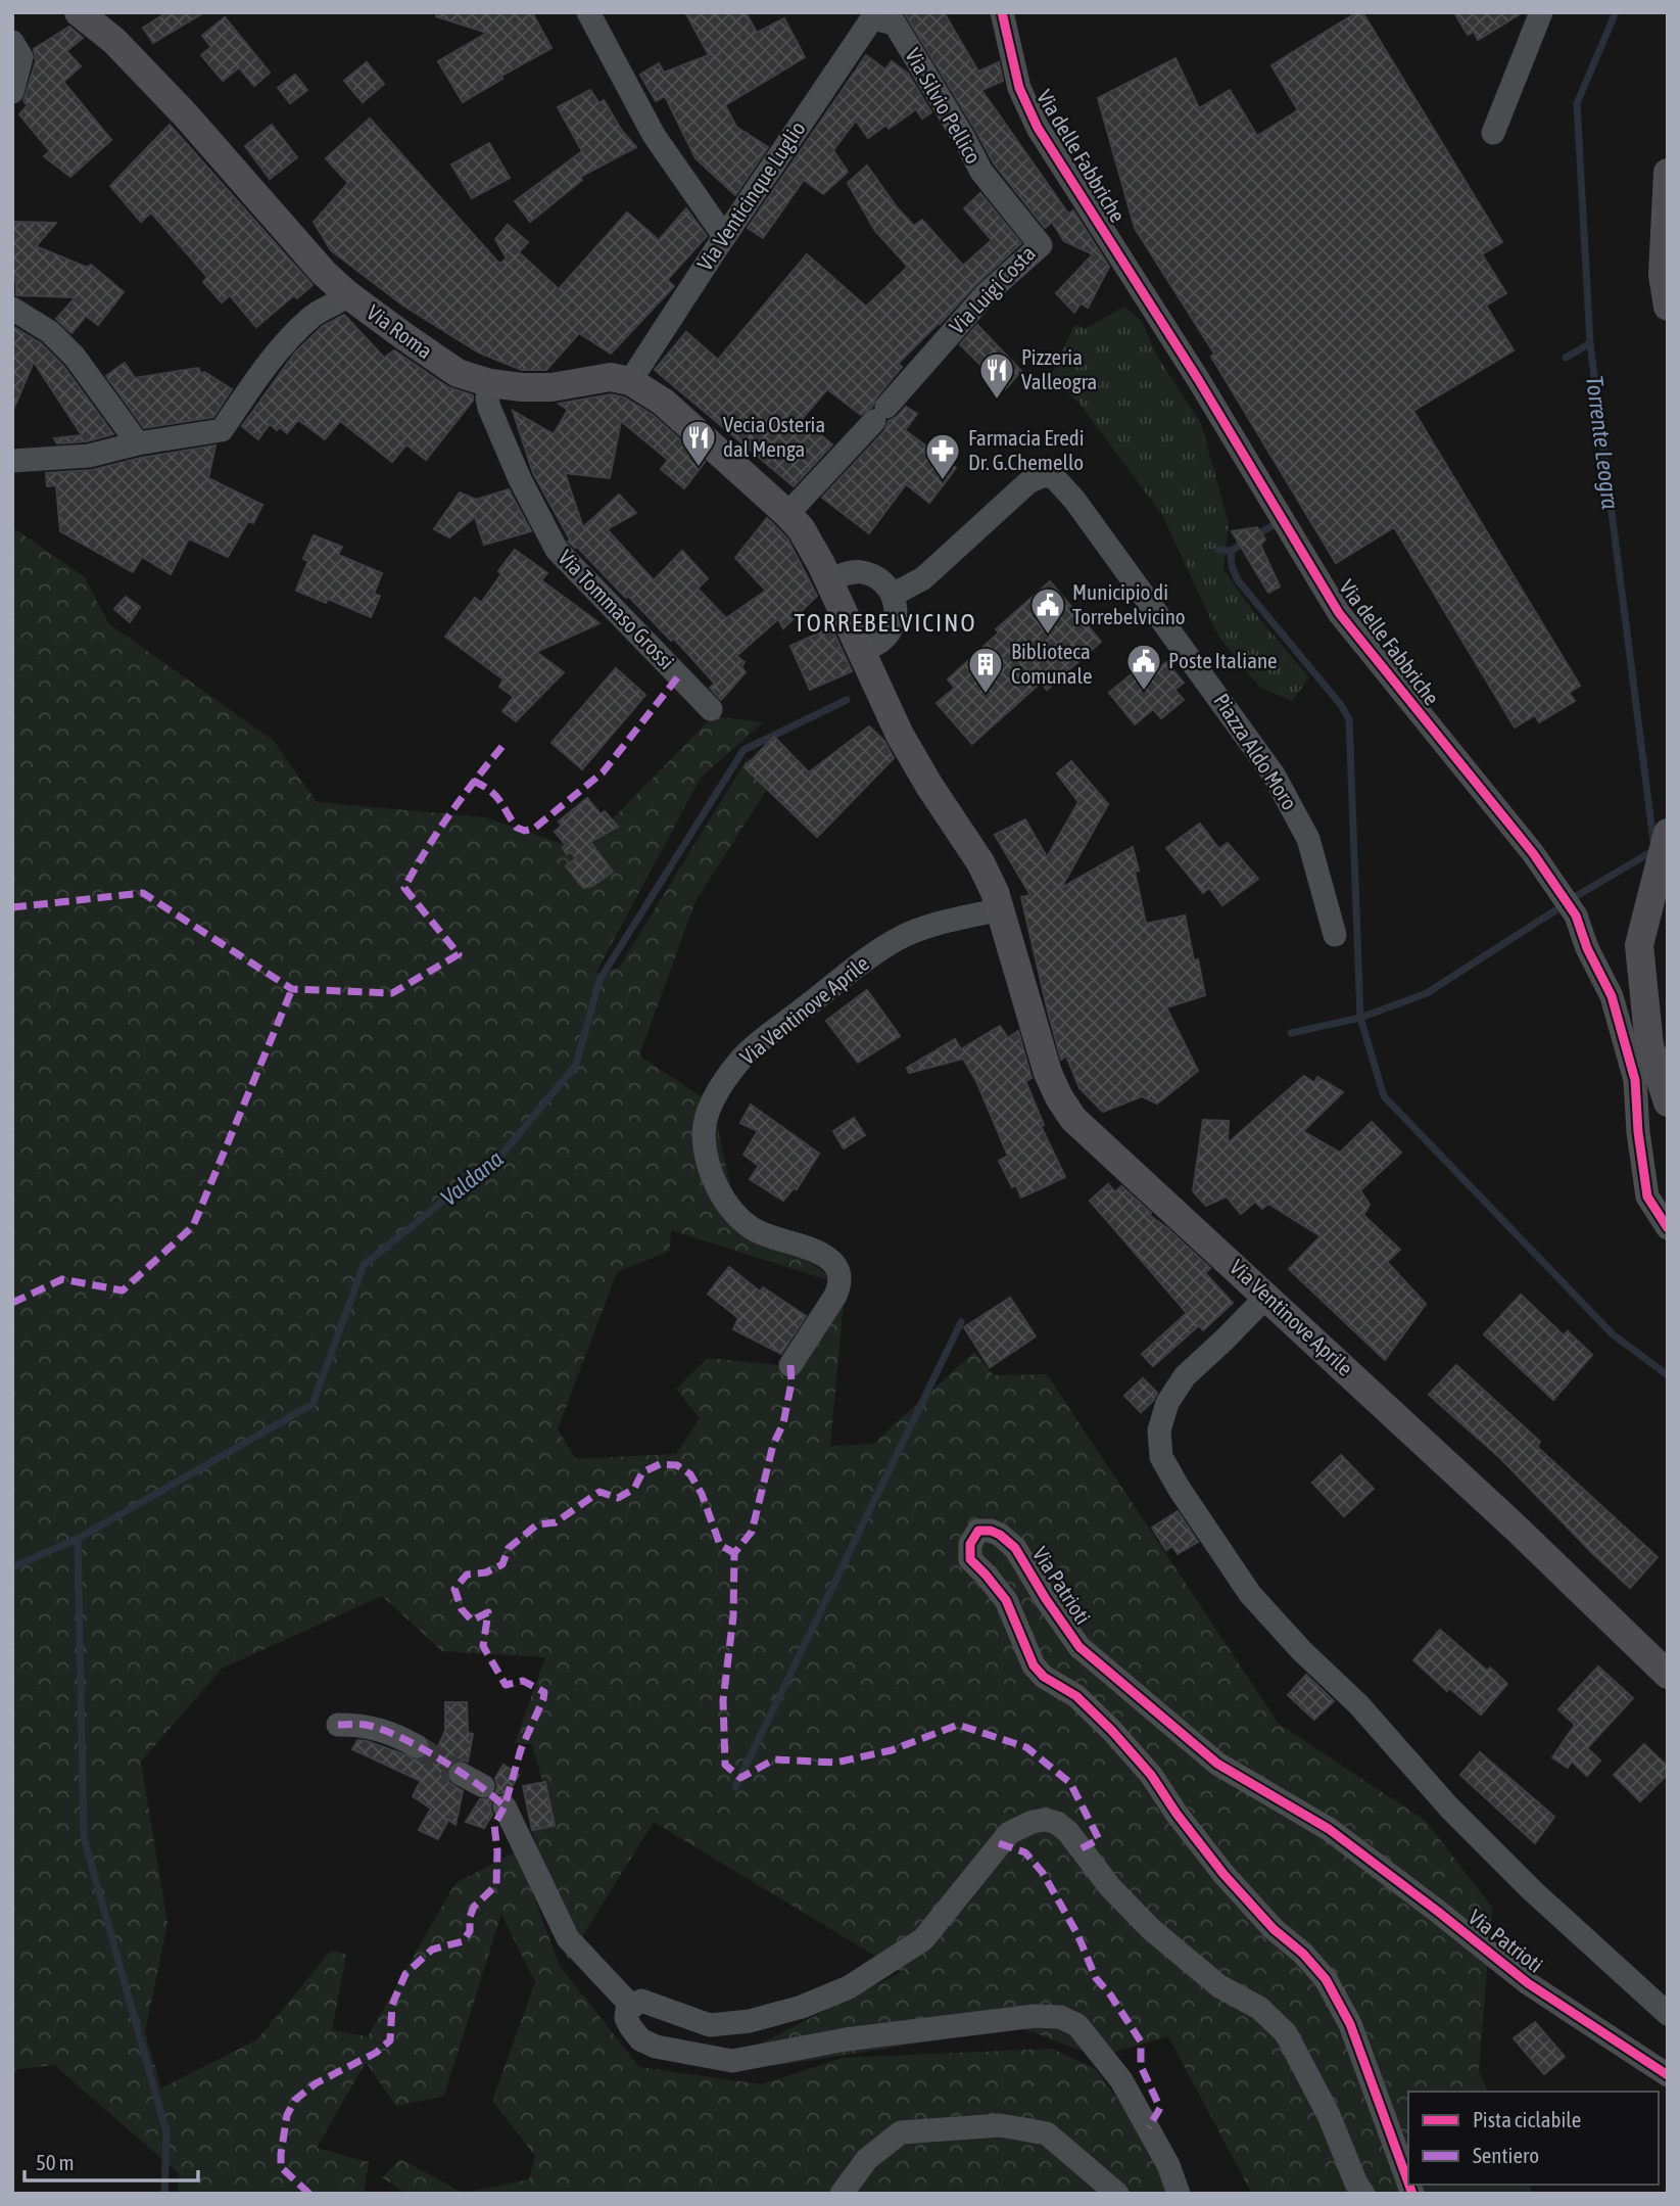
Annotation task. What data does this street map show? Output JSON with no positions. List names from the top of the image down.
{
  "streets": {
    "main road": ["Via Roma", "Via Ventinove Aprile"],
    "street": [
      "Via Silvio Pellico",
      "Via delle Fabbriche",
      "Via Venticinque Luglio",
      "Via Luigi Costa",
      "Via Tommaso Grossi",
      "Piazza Aldo Moro",
      "Via Patrioti"
    ]
  },
  "crossings": [
    ["Via Silvio Pellico", "Via Venticinque Luglio"],
    ["Via Silvio Pellico", "Via Luigi Costa"],
    ["Via Venticinque Luglio", "Via Roma"],
    ["Via Luigi Costa", "Via Roma"],
    ["Via Roma", "Via Tommaso Grossi"],
    ["Via Roma", "Via Ventinove Aprile"]
  ],
  "districts": ["TORREBELVICINO"],
  "water": ["Torrente Leogra", "Valdana"],
  "places": {
    "restaurant": ["Pizzeria Valleogra", "Vecia Osteria dal Menga"],
    "pharmacy": ["Farmacia Eredi Dr. G.Chemello"],
    "public building": ["Municipio di Torrebelvicino", "Poste Italiane"],
    "building": ["Biblioteca Comunale"]
  },
  "legend": ["Pista ciclabile", "Sentiero"],
  "scale_bar": "50 m"
}
